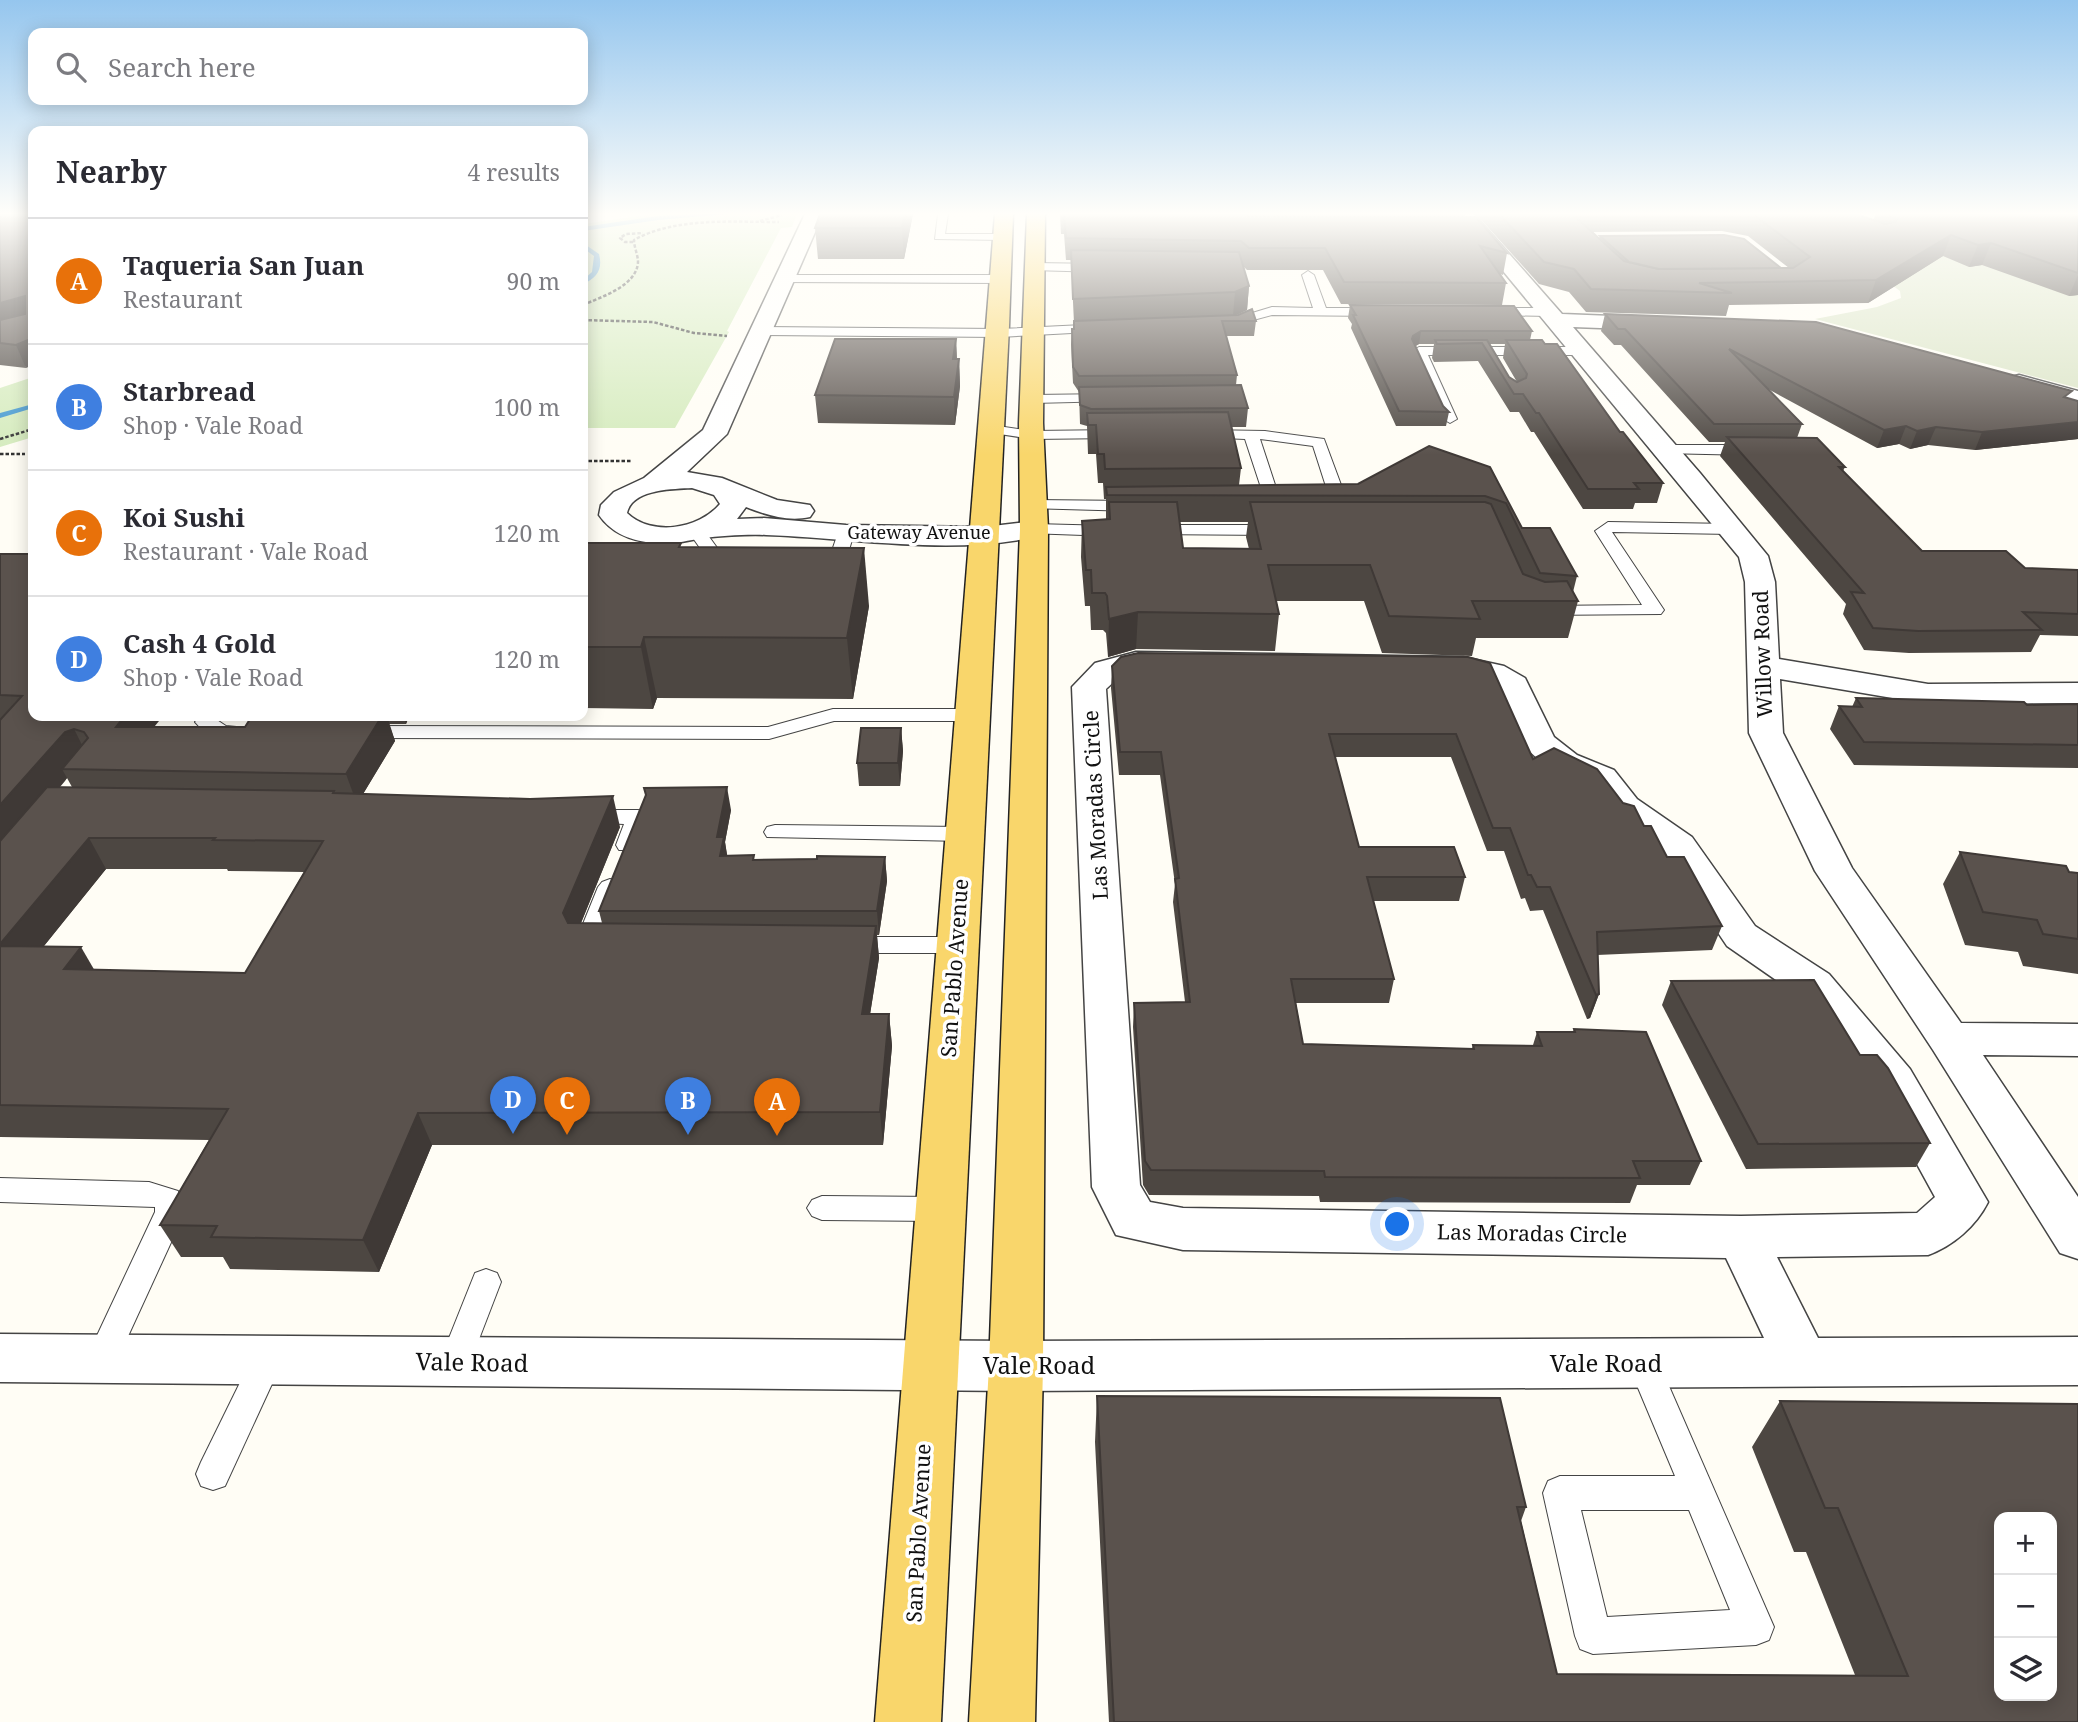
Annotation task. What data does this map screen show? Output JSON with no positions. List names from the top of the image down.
{
  "streets": {
    "main road": ["San Pablo Avenue"],
    "street": [
      "Gateway Avenue",
      "Willow Road",
      "Las Moradas Circle",
      "Vale Road"
    ]
  },
  "crossings": [
    ["Gateway Avenue", "San Pablo Avenue"],
    ["San Pablo Avenue", "Vale Road"]
  ],
  "page": {
    "search": "Search here",
    "heading": ["Nearby", "4 results"],
    "list": [
      {
        "mark": "A",
        "name": "Taqueria San Juan",
        "note": "Restaurant",
        "value": "90 m"
      },
      {
        "mark": "B",
        "name": "Starbread",
        "note": "Shop · Vale Road",
        "value": "100 m"
      },
      {
        "mark": "C",
        "name": "Koi Sushi",
        "note": "Restaurant · Vale Road",
        "value": "120 m"
      },
      {
        "mark": "D",
        "name": "Cash 4 Gold",
        "note": "Shop · Vale Road",
        "value": "120 m"
      }
    ],
    "pins": [
      "D",
      "B",
      "C",
      "A"
    ],
    "map_buttons": ["+", "−"]
  }
}
